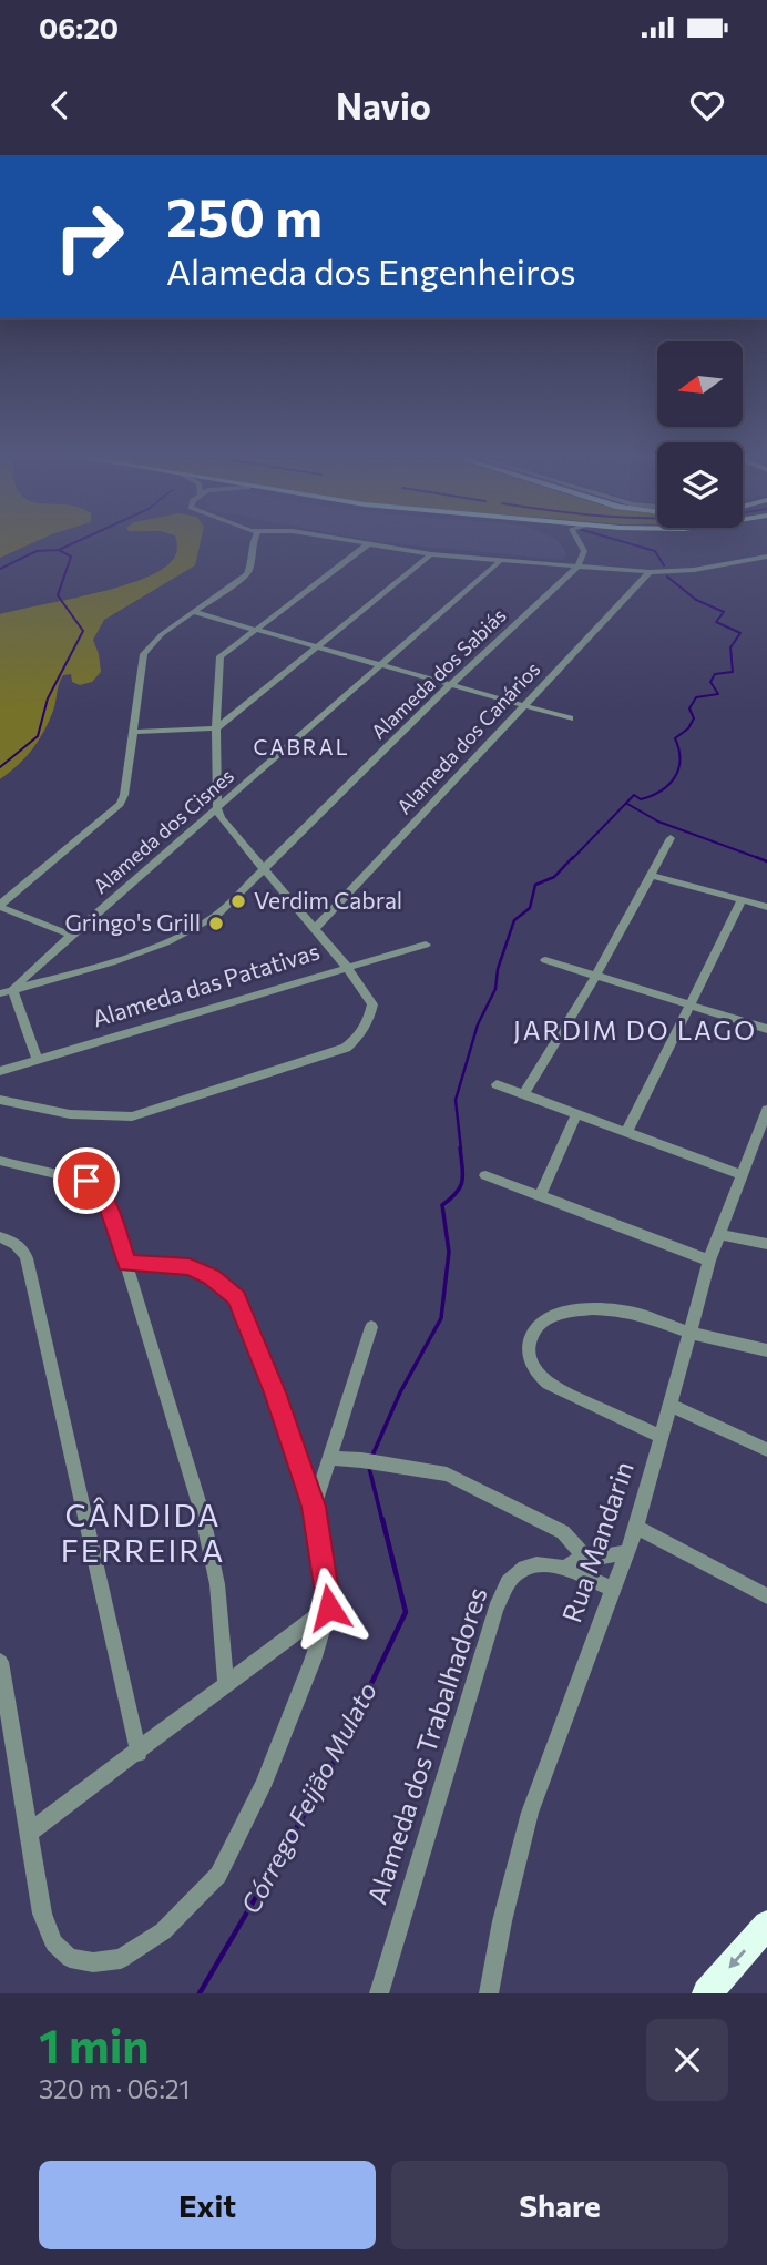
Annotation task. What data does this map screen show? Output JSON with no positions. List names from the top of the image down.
{
  "streets": {
    "street": [
      "Alameda dos Sabiás",
      "Alameda dos Canários",
      "Alameda dos Cisnes",
      "Alameda das Patativas",
      "Rua Mandarin",
      "Alameda dos Trabalhadores"
    ]
  },
  "crossings": [
    ["Alameda dos Sabiás", "Alameda dos Cisnes"],
    ["Rua Mandarin", "Alameda dos Trabalhadores"]
  ],
  "districts": ["CABRAL", "JARDIM DO LAGO", "CÂNDIDA FERREIRA"],
  "water": ["Córrego Feijão Mulato"],
  "places": ["Verdim Cabral", "Gringo's Grill"],
  "north": "left",
  "page": {
    "status": "06:20",
    "header": "Navio",
    "turn": ["250 m", "Alameda dos Engenheiros"],
    "heading": ["1 min", "320 m · 06:21"],
    "buttons": ["Exit", "Share"]
  }
}
